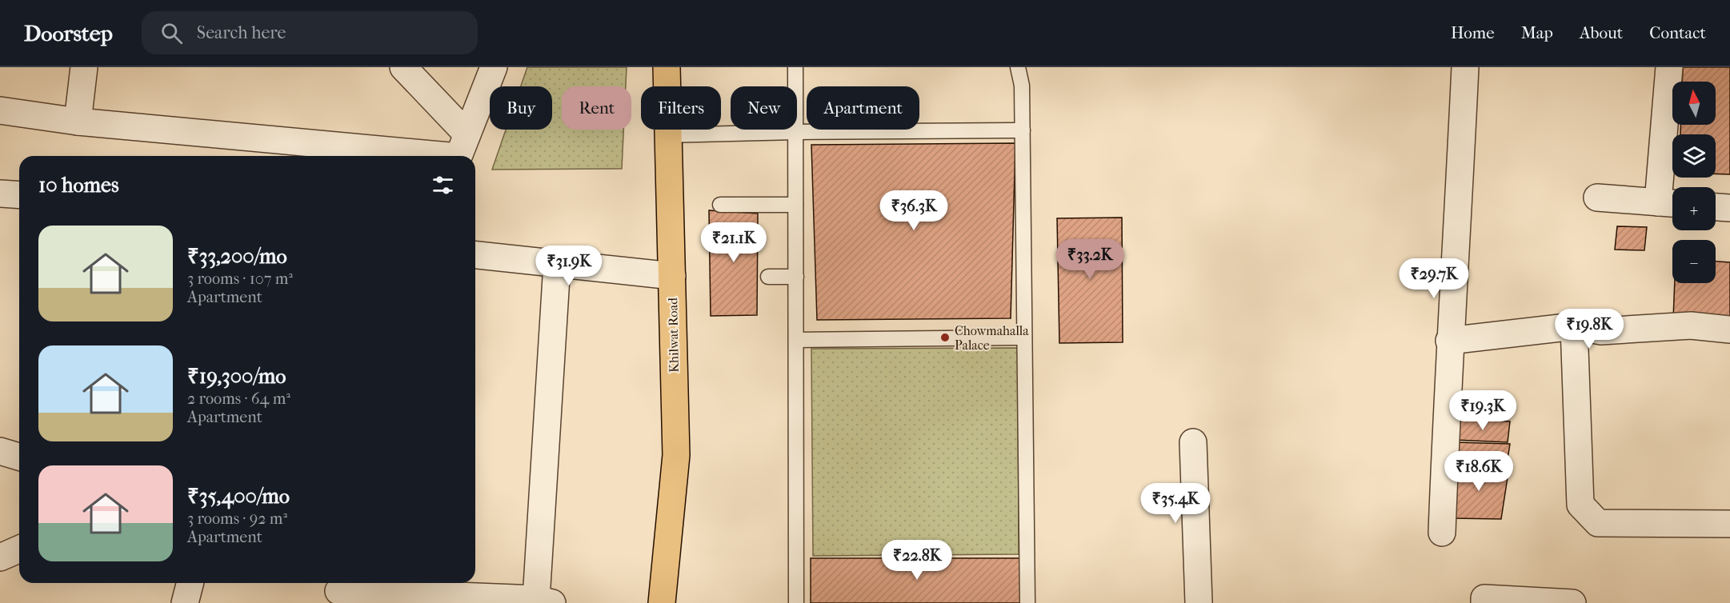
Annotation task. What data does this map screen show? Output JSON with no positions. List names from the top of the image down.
{
  "streets": {
    "main road": ["Khilwat Road"]
  },
  "places": ["Chowmahalla Palace"],
  "north": "top",
  "page": {
    "header": "Doorstep",
    "search": "Search here",
    "nav": [
      "Home",
      "Map",
      "About",
      "Contact"
    ],
    "map_buttons": ["+", "−"],
    "chip": [
      "Buy",
      "Rent",
      "Filters",
      "New",
      "Apartment"
    ],
    "heading": "10 homes",
    "price": [
      "₹36.3K",
      "₹21.1K",
      "₹33.2K",
      "₹31.9K",
      "₹29.7K",
      "₹19.8K",
      "₹19.3K",
      "₹18.6K",
      "₹35.4K",
      "₹22.8K"
    ],
    "list": [
      {
        "name": "₹33,200/mo",
        "note": "3 rooms · 107 m² · Apartment"
      },
      {
        "name": "₹19,300/mo",
        "note": "2 rooms · 64 m² · Apartment"
      },
      {
        "name": "₹35,400/mo",
        "note": "3 rooms · 92 m² · Apartment"
      }
    ]
  }
}
